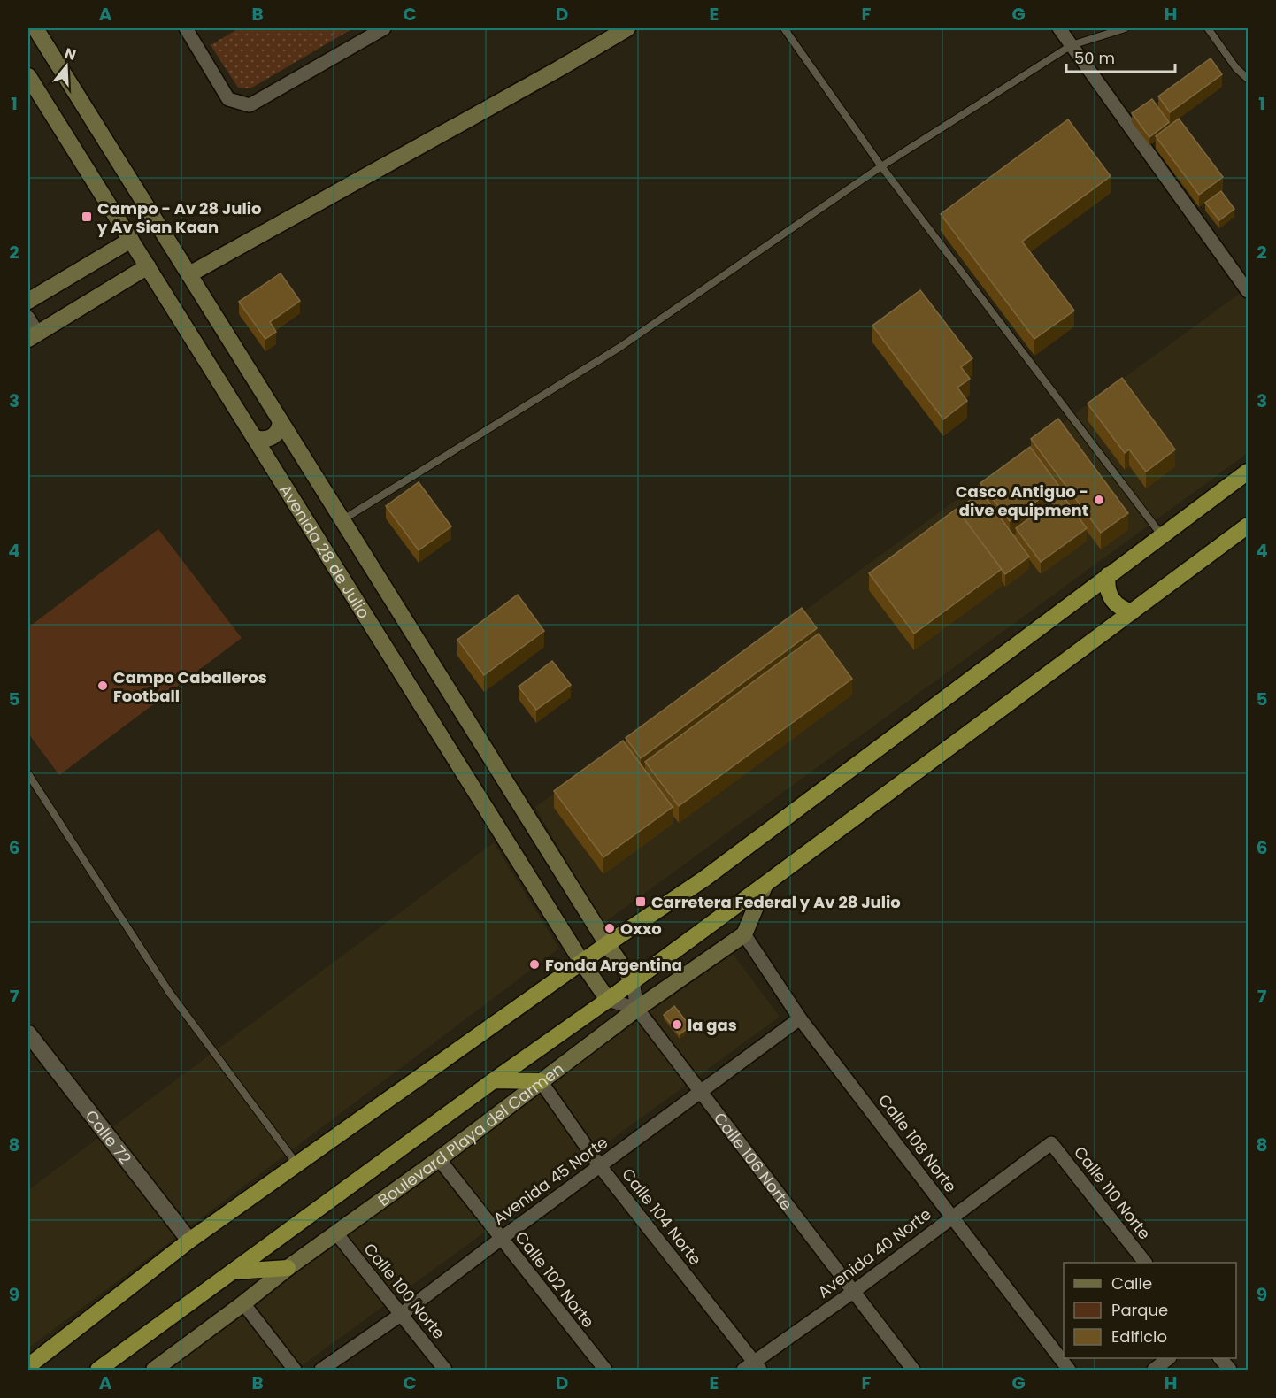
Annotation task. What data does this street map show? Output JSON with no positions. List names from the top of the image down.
{
  "streets": {
    "main road": ["Avenida 28 de Julio", "Boulevard Playa del Carmen", "Calle 106 Norte"],
    "street": [
      "Calle 72",
      "Calle 108 Norte",
      "Avenida 45 Norte",
      "Calle 110 Norte",
      "Calle 104 Norte",
      "Avenida 40 Norte",
      "Calle 102 Norte",
      "Calle 100 Norte"
    ]
  },
  "crossings": [
    ["Avenida 28 de Julio", "Calle 106 Norte"],
    ["Boulevard Playa del Carmen", "Calle 108 Norte"],
    ["Boulevard Playa del Carmen", "Calle 106 Norte"],
    ["Boulevard Playa del Carmen", "Calle 104 Norte"],
    ["Boulevard Playa del Carmen", "Calle 102 Norte"],
    ["Boulevard Playa del Carmen", "Calle 100 Norte"],
    ["Calle 108 Norte", "Avenida 45 Norte"],
    ["Calle 108 Norte", "Avenida 40 Norte"],
    ["Calle 106 Norte", "Avenida 45 Norte"],
    ["Calle 106 Norte", "Avenida 40 Norte"],
    ["Avenida 45 Norte", "Calle 104 Norte"],
    ["Avenida 45 Norte", "Calle 102 Norte"],
    ["Avenida 45 Norte", "Calle 100 Norte"],
    ["Calle 110 Norte", "Avenida 40 Norte"],
    ["Calle 104 Norte", "Avenida 40 Norte"]
  ],
  "places": {
    "transit": ["Campo - Av 28 Julio y Av Sian Kaan", "Carretera Federal y Av 28 Julio"],
    "other": [
      "Casco Antiguo - dive equipment",
      "Campo Caballeros Football",
      "Oxxo",
      "Fonda Argentina",
      "la gas"
    ]
  },
  "legend": ["Calle", "Parque", "Edificio"],
  "scale_bar": "50 m",
  "north": "top",
  "grid": {
    "columns": [
      "A",
      "B",
      "C",
      "D",
      "E",
      "F",
      "G",
      "H"
    ],
    "rows": [
      "1",
      "2",
      "3",
      "4",
      "5",
      "6",
      "7",
      "8",
      "9"
    ]
  }
}
